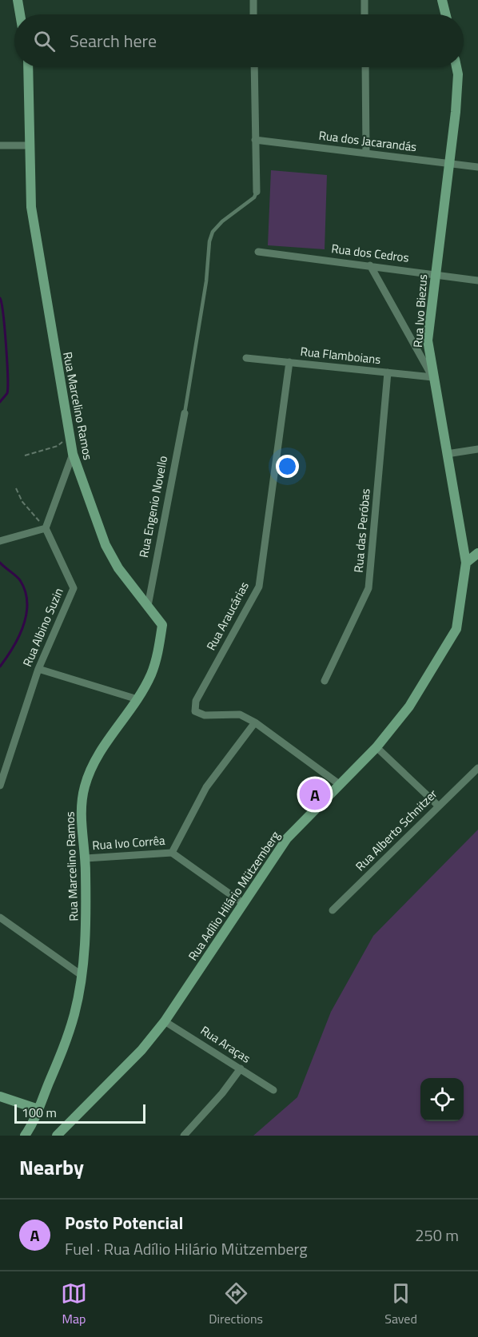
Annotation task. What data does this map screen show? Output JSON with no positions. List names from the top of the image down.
{
  "streets": {
    "main road": ["Rua Ivo Biezus", "Rua Marcelino Ramos", "Rua Adílio Hilário Mützemberg"],
    "street": [
      "Rua dos Jacarandás",
      "Rua dos Cedros",
      "Rua Flamboians",
      "Rua Engenio Novello",
      "Rua das Peróbas",
      "Rua Araucárias",
      "Rua Albino Suzin",
      "Rua Alberto Schnitzer",
      "Rua Ivo Corrêa",
      "Rua Araças"
    ]
  },
  "crossings": [
    ["Rua dos Jacarandás", "Rua Ivo Biezus"],
    ["Rua dos Cedros", "Rua Ivo Biezus"],
    ["Rua Ivo Biezus", "Rua Flamboians"],
    ["Rua Ivo Biezus", "Rua Adílio Hilário Mützemberg"],
    ["Rua Flamboians", "Rua das Peróbas"],
    ["Rua Flamboians", "Rua Araucárias"],
    ["Rua Marcelino Ramos", "Rua Engenio Novello"],
    ["Rua Marcelino Ramos", "Rua Ivo Corrêa"],
    ["Rua Araucárias", "Rua Adílio Hilário Mützemberg"],
    ["Rua Ivo Corrêa", "Rua Adílio Hilário Mützemberg"],
    ["Rua Adílio Hilário Mützemberg", "Rua Araças"]
  ],
  "scale_bar": "100 m",
  "page": {
    "search": "Search here",
    "pins": "A",
    "scale": "100 m",
    "heading": "Nearby",
    "list": [
      {
        "mark": "A",
        "name": "Posto Potencial",
        "note": "Fuel · Rua Adílio Hilário Mützemberg",
        "value": "250 m"
      }
    ],
    "nav": ["Map", "Directions", "Saved"]
  }
}
